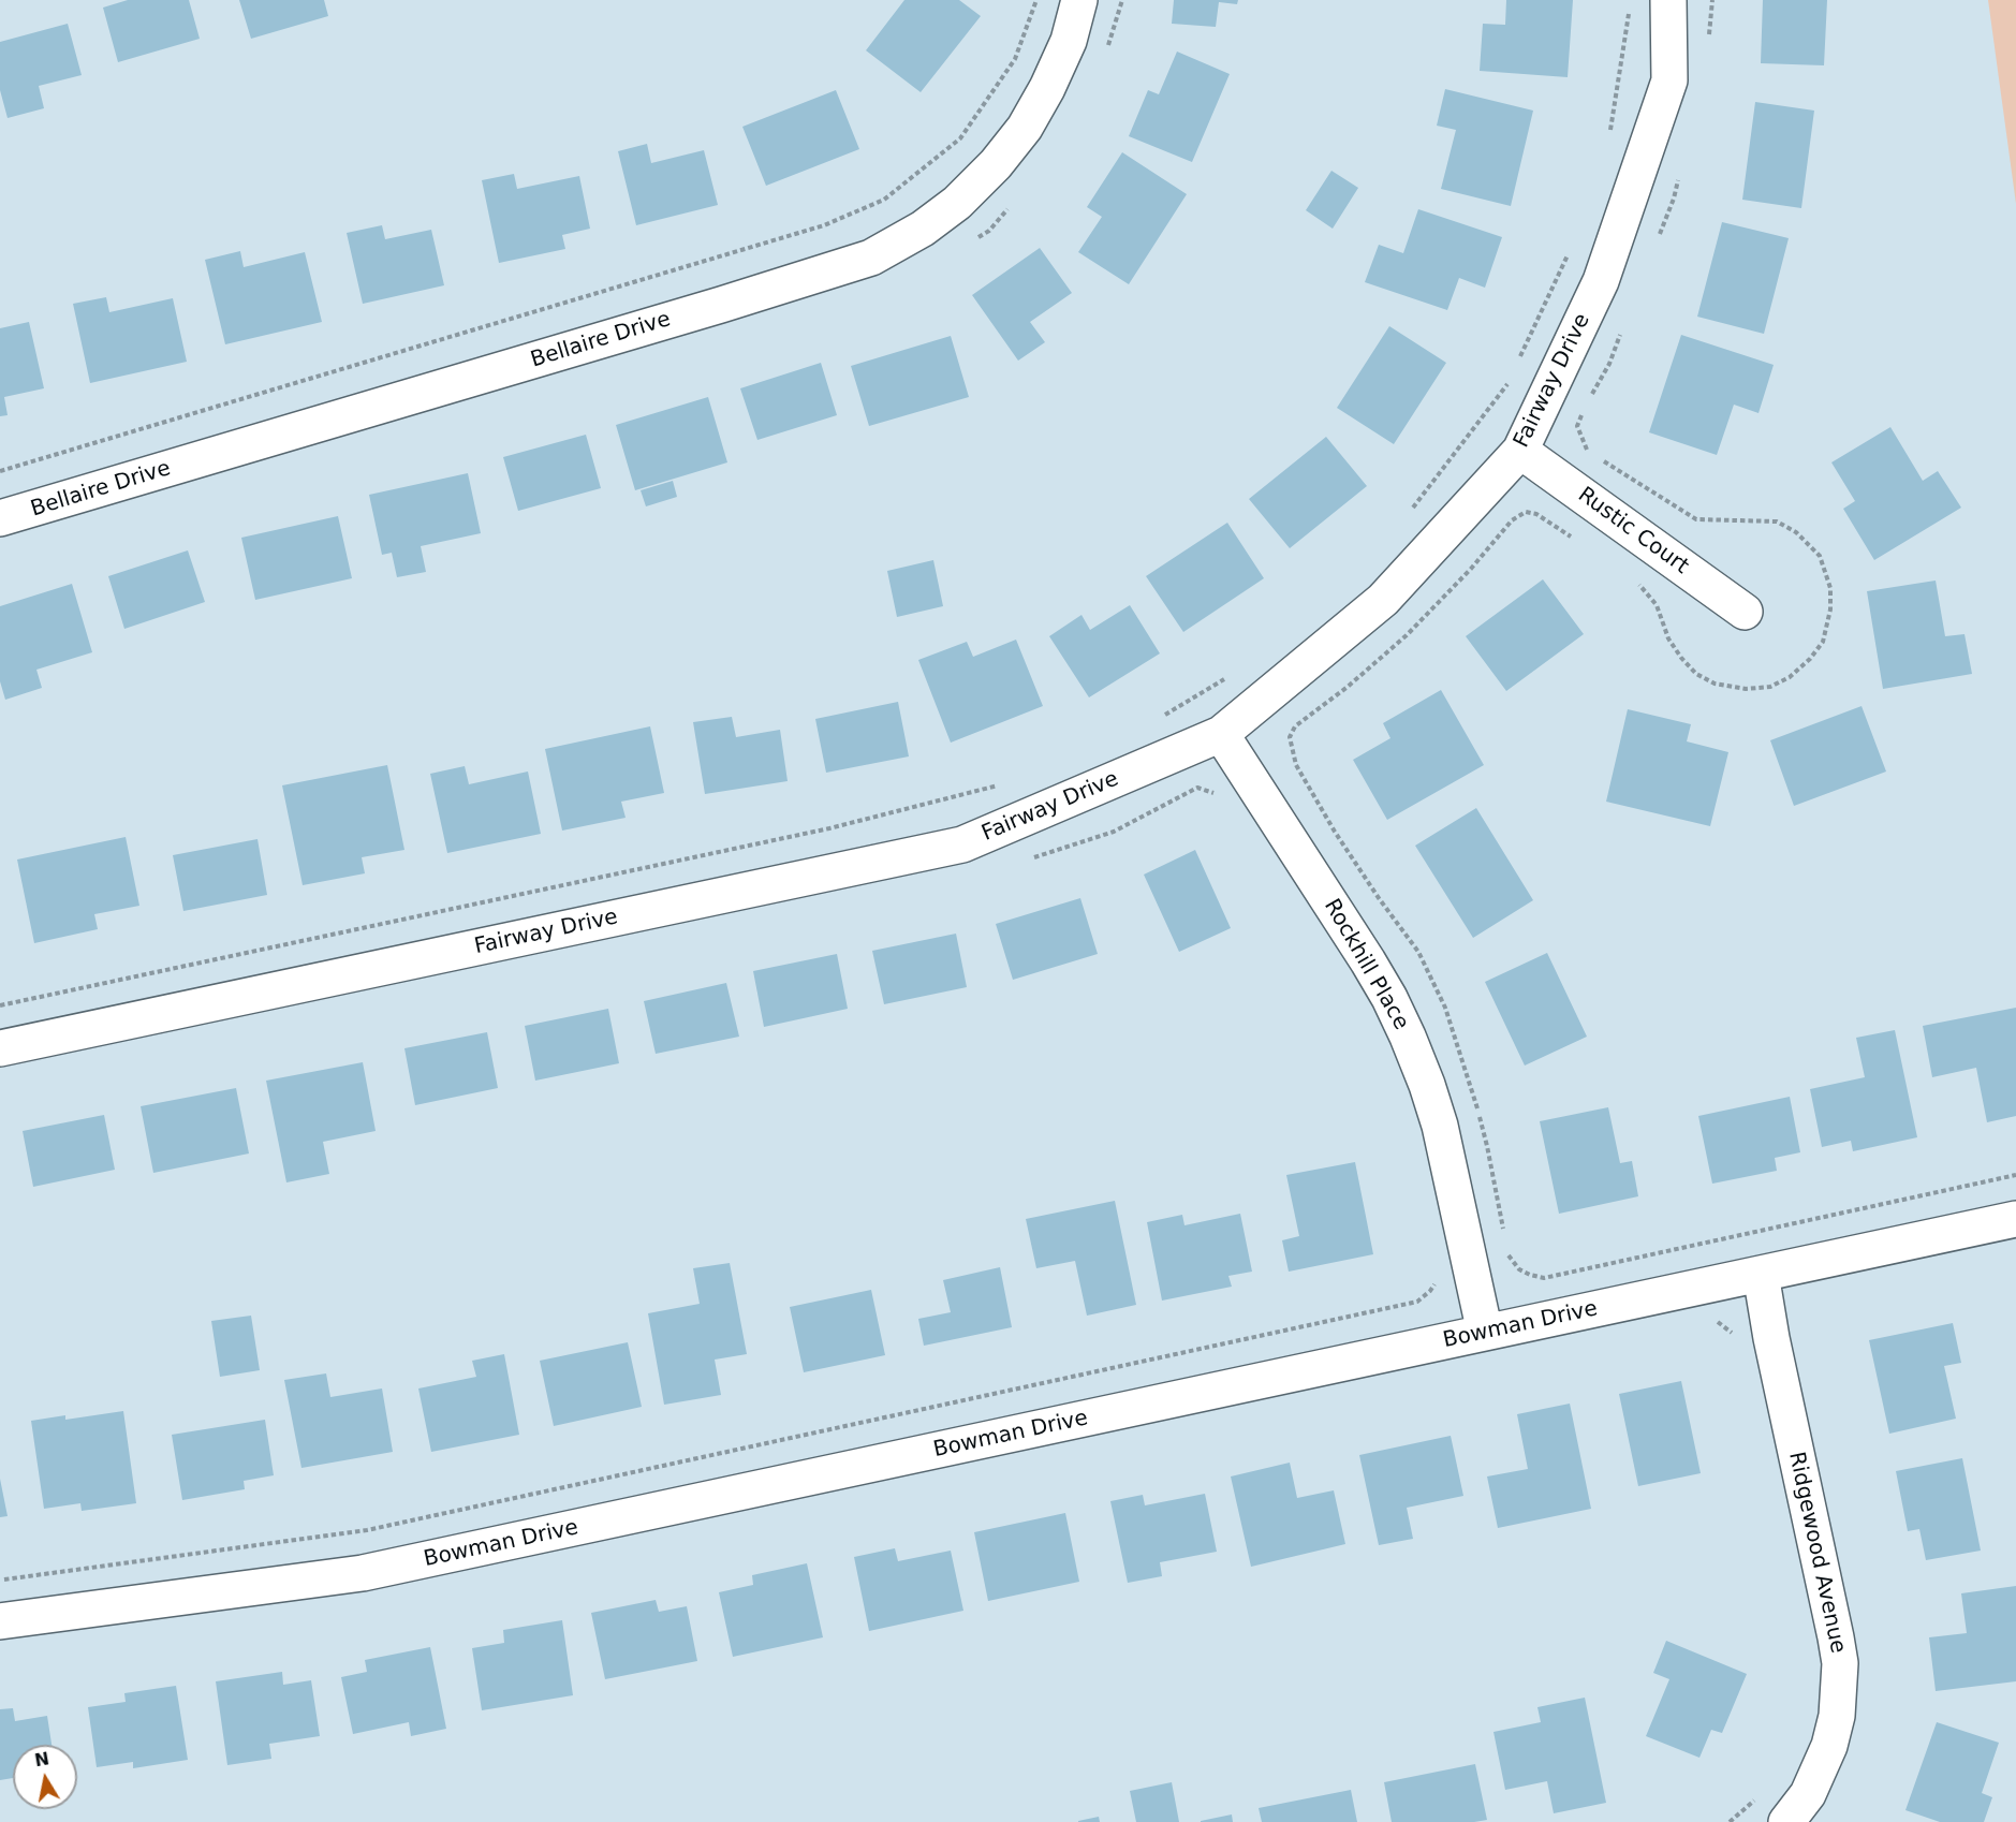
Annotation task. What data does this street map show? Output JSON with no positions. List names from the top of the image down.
{
  "streets": {
    "street": [
      "Bellaire Drive",
      "Fairway Drive",
      "Rustic Court",
      "Rockhill Place",
      "Bowman Drive",
      "Ridgewood Avenue"
    ]
  },
  "crossings": [
    ["Fairway Drive", "Rustic Court"],
    ["Fairway Drive", "Rockhill Place"],
    ["Rockhill Place", "Bowman Drive"],
    ["Bowman Drive", "Ridgewood Avenue"]
  ],
  "north": "top"
}
